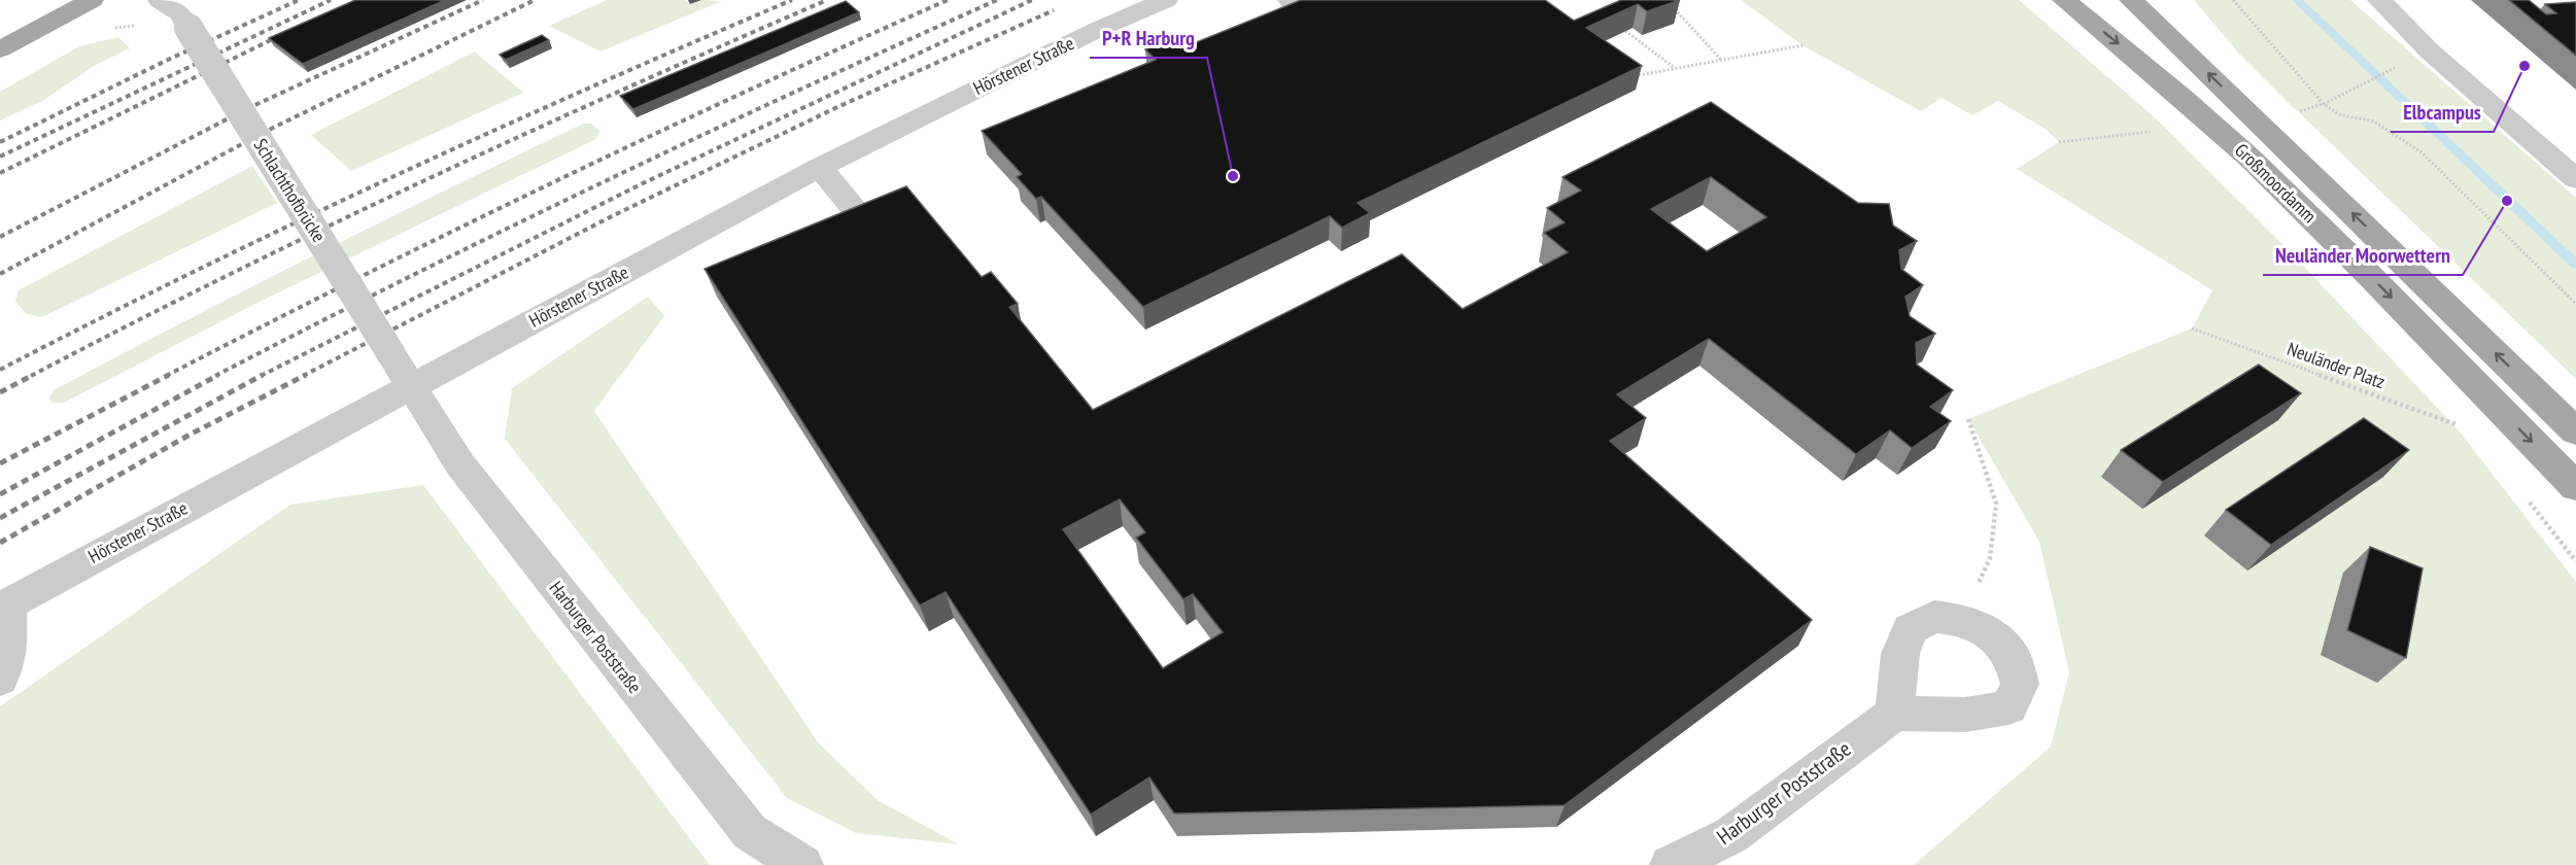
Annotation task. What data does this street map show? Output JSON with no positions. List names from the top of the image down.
{
  "streets": {
    "main road": ["Großmoordamm"],
    "street": ["Hörstener Straße", "Schlachthofbrücke", "Harburger Poststraße"],
    "path": ["Neuländer Platz"]
  },
  "crossings": [
    ["Hörstener Straße", "Schlachthofbrücke"],
    ["Hörstener Straße", "Harburger Poststraße"],
    ["Schlachthofbrücke", "Harburger Poststraße"]
  ],
  "places": ["Elbcampus", "P+R Harburg", "Neuländer Moorwettern"]
}
